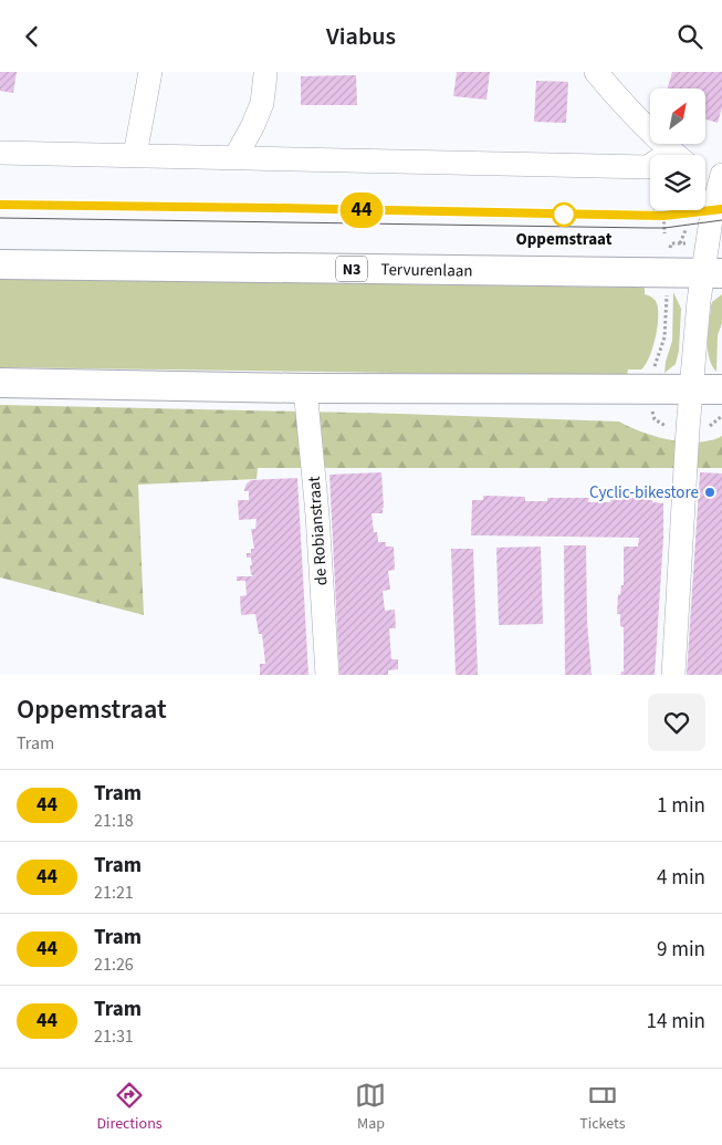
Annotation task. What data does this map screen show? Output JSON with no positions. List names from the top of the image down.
{
  "streets": {
    "main road": ["N3", "Tervurenlaan"],
    "street": ["de Robianstraat"]
  },
  "places": ["Oppemstraat", "Cyclic-bikestore"],
  "lines": ["tram line 44"],
  "north": "top right",
  "page": {
    "header": "Viabus",
    "on_map": "44",
    "heading": ["Oppemstraat", "Tram"],
    "list": [
      {
        "mark": "44",
        "name": "Tram",
        "note": "21:18",
        "value": "1 min"
      },
      {
        "mark": "44",
        "name": "Tram",
        "note": "21:21",
        "value": "4 min"
      },
      {
        "mark": "44",
        "name": "Tram",
        "note": "21:26",
        "value": "9 min"
      },
      {
        "mark": "44",
        "name": "Tram",
        "note": "21:31",
        "value": "14 min"
      }
    ],
    "tabs": ["Directions", "Map", "Tickets"]
  }
}
